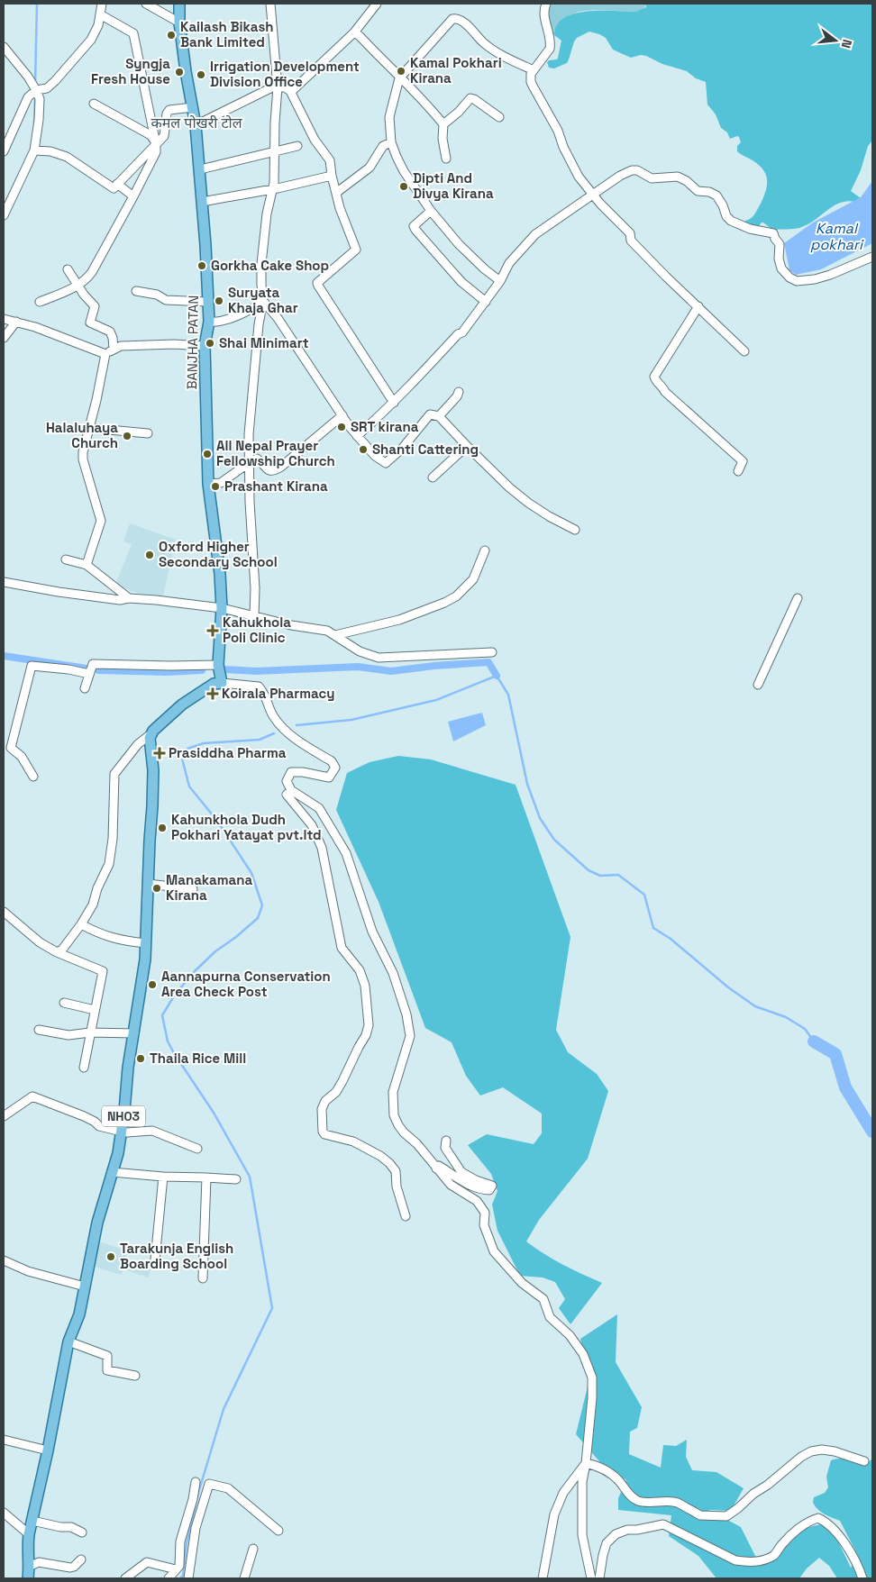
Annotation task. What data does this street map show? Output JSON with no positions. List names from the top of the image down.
{
  "streets": {
    "main road": ["BANJHA PATAN", "NH03"]
  },
  "districts": ["कमल पोखरी टोल"],
  "water": ["Kamal pokhari"],
  "places": {
    "other": [
      "Kailash Bikash Bank Limited",
      "Kamal Pokhari Kirana",
      "Syngja Fresh House",
      "Irrigation Development Division Office",
      "Dipti And Divya Kirana",
      "Gorkha Cake Shop",
      "Suryata Khaja Ghar",
      "Shai Minimart",
      "SRT kirana",
      "Halaluhaya Church",
      "Shanti Cattering",
      "All Nepal Prayer Fellowship Church",
      "Prashant Kirana",
      "Oxford Higher Secondary School",
      "Kahunkhola Dudh Pokhari Yatayat pvt.ltd",
      "Manakamana Kirana",
      "Aannapurna Conservation Area Check Post",
      "Thaila Rice Mill",
      "Tarakunja English Boarding School"
    ],
    "health": ["Kahukhola Poli Clinic", "Koirala Pharmacy", "Prasiddha Pharma"]
  },
  "north": "right"
}
